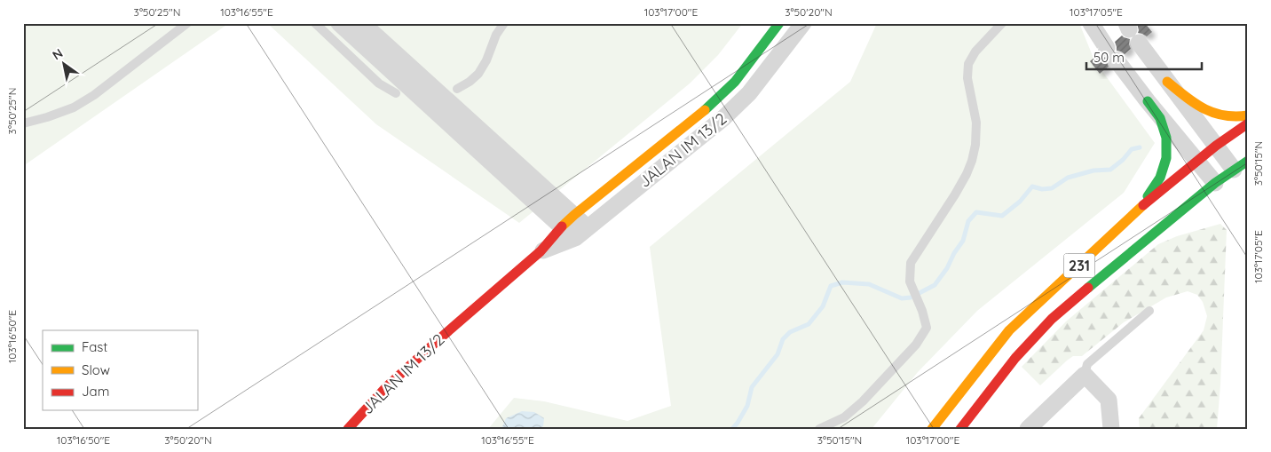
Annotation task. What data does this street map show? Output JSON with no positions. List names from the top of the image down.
{
  "streets": {
    "main road": ["JALAN IM 13/2", "231"]
  },
  "legend": ["Fast", "Slow", "Jam"],
  "scale_bar": "50 m",
  "north": "top left",
  "coordinates": [
    "3°50'25\"N",
    "103°16'55\"E",
    "103°17'00\"E",
    "3°50'20\"N",
    "103°17'05\"E",
    "3°50'15\"N",
    "103°16'50\"E"
  ]
}
